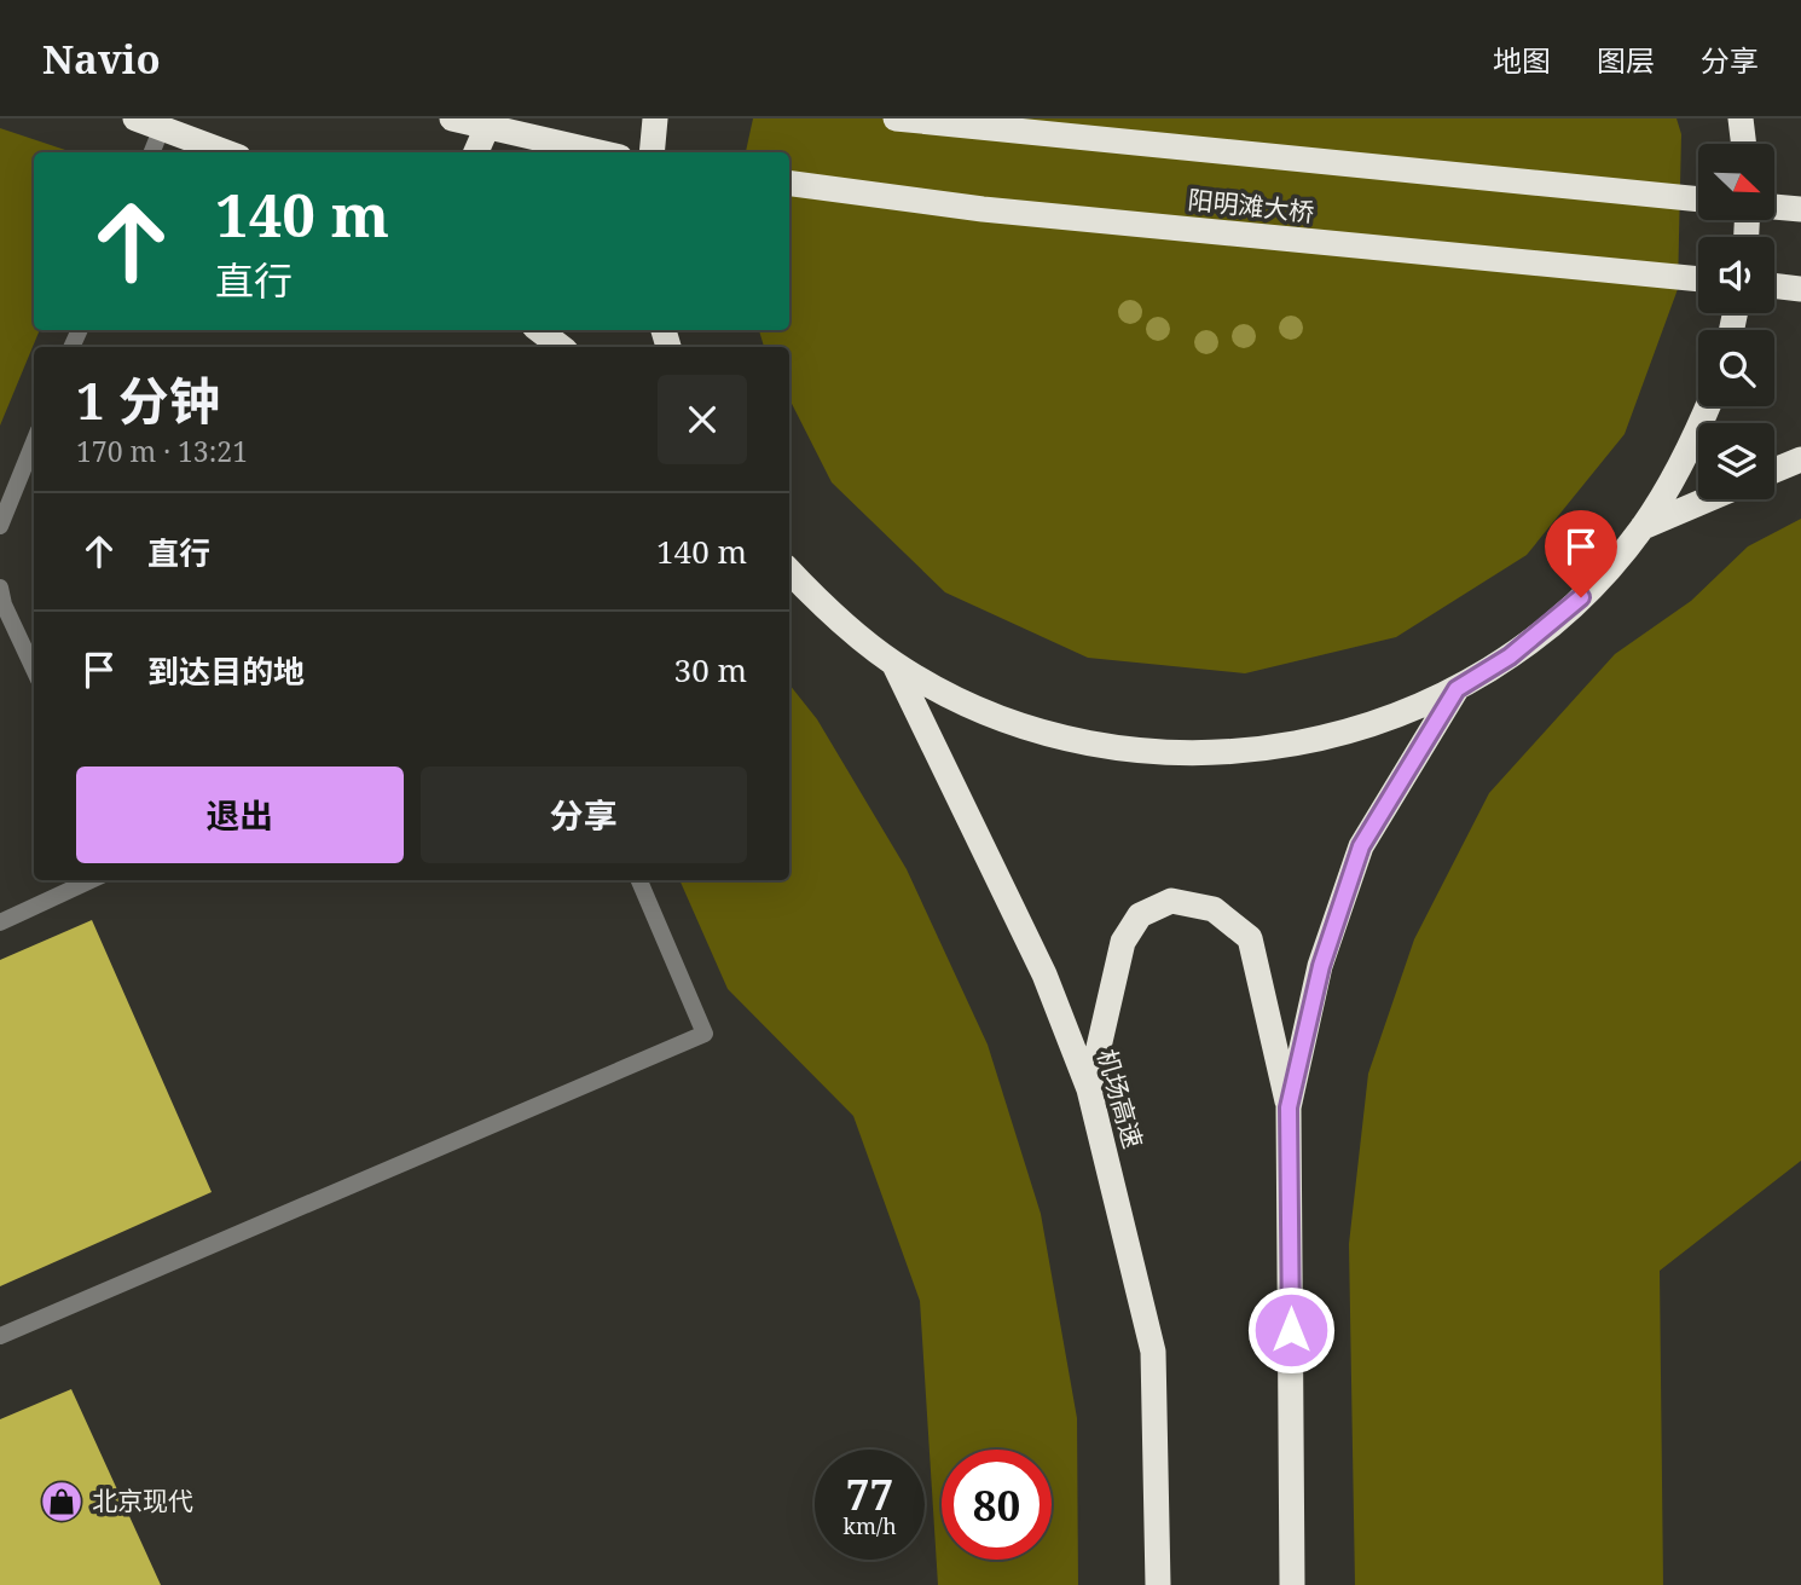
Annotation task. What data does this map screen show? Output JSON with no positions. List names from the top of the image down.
{
  "streets": {
    "highway": ["阳明滩大桥", "机场高速"]
  },
  "places": {
    "shop": ["北京现代"]
  },
  "north": "bottom right",
  "page": {
    "header": "Navio",
    "nav": ["地图", "图层", "分享"],
    "turn": ["140 m", "直行"],
    "heading": ["1 分钟", "170 m · 13:21"],
    "list": [
      {
        "name": "直行",
        "value": "140 m"
      },
      {
        "name": "到达目的地",
        "value": "30 m"
      }
    ],
    "buttons": ["退出", "分享"],
    "speed": "77 km/h",
    "limit": "80"
  }
}
